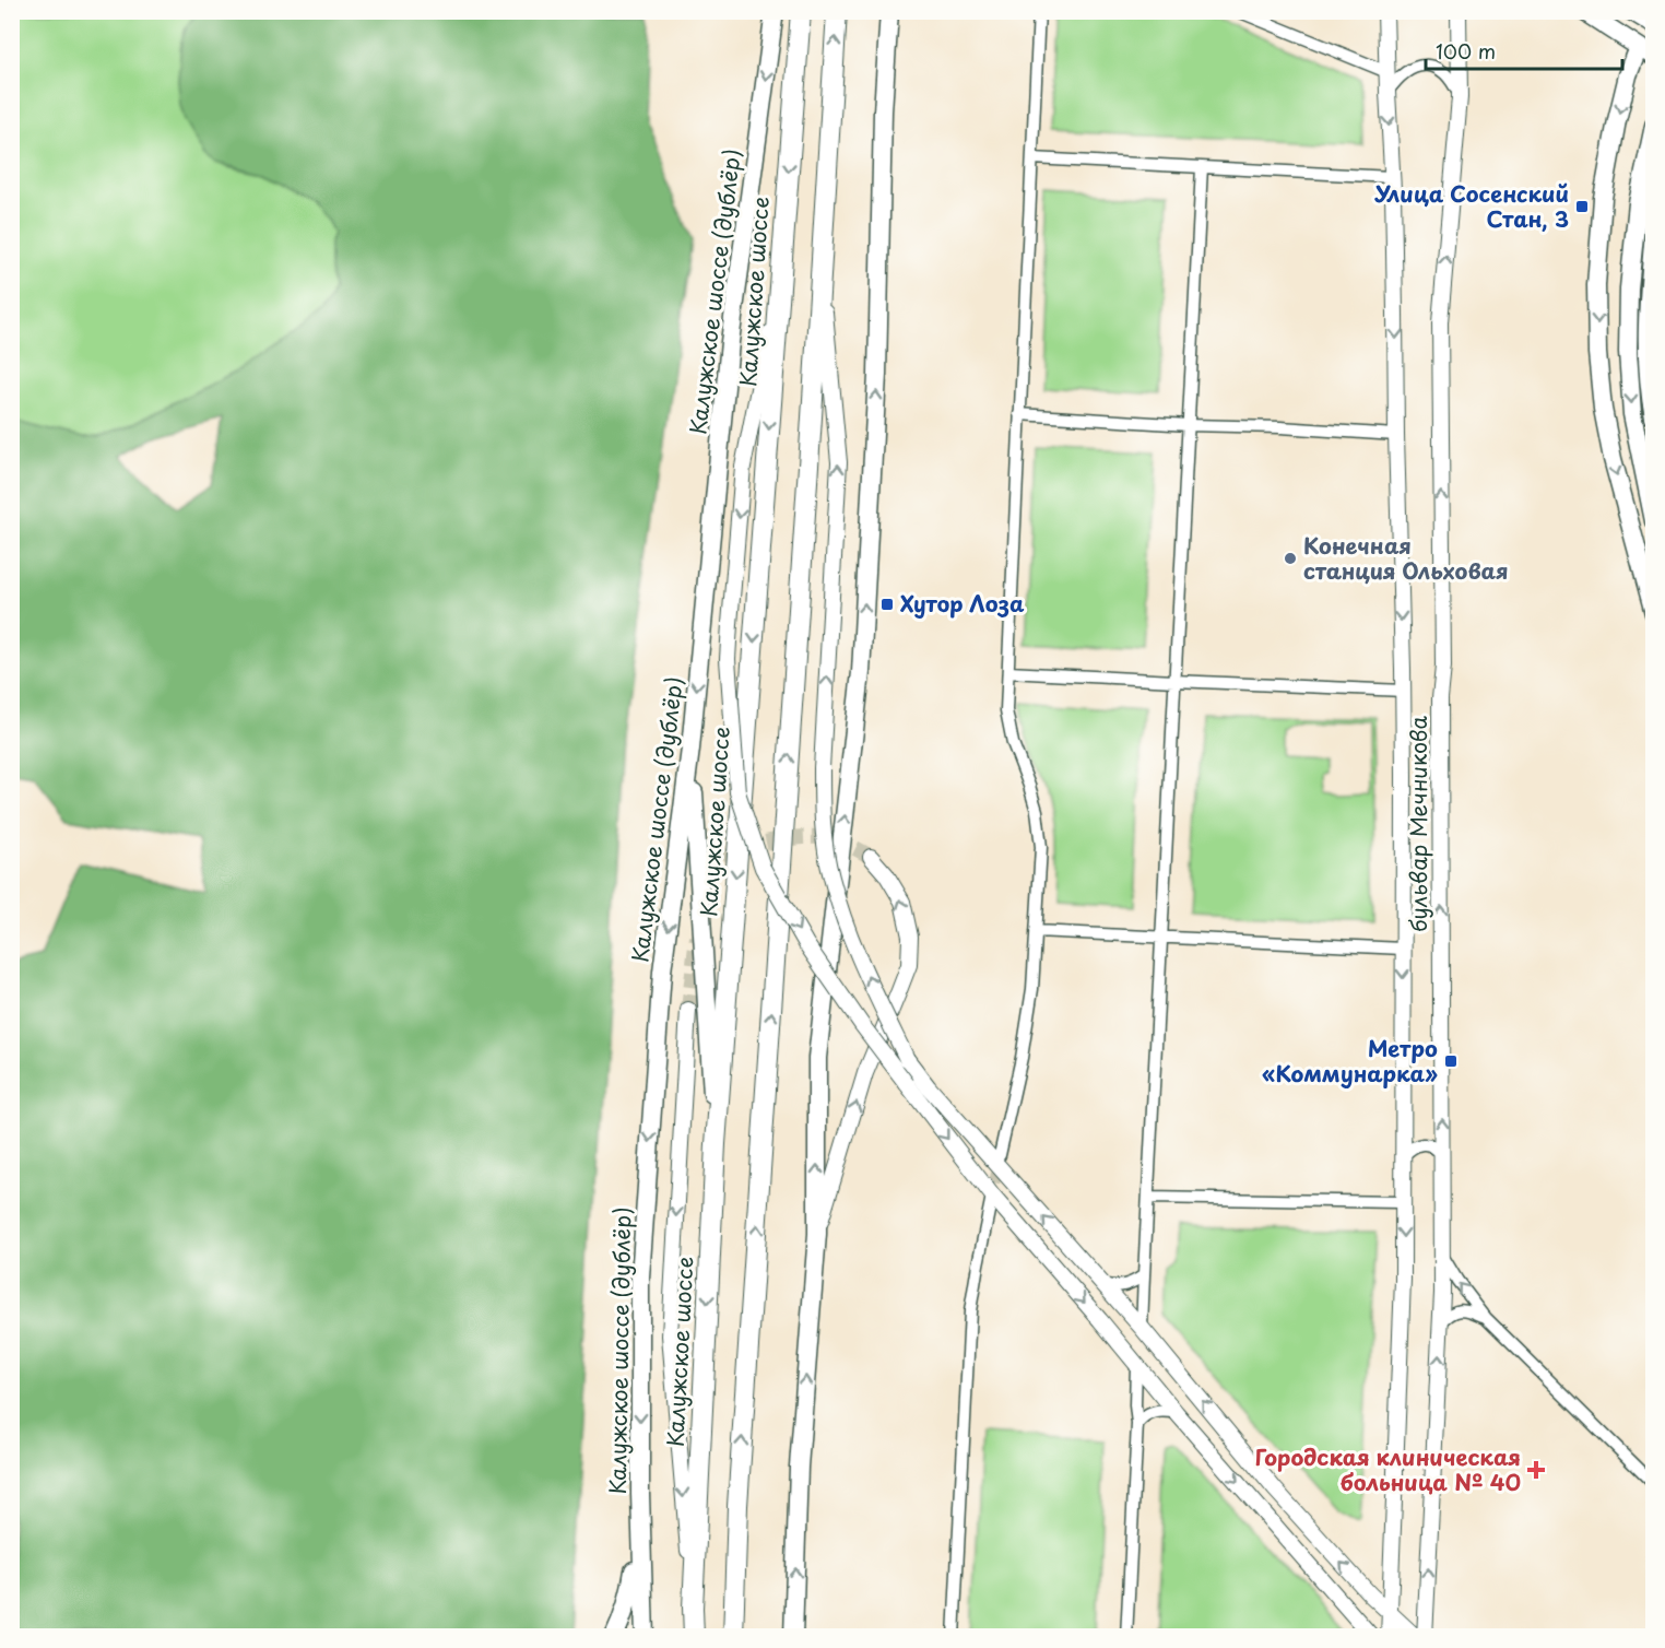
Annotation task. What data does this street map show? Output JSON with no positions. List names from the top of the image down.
{
  "streets": {
    "highway": ["Калужское шоссе"],
    "main road": ["Калужское шоссе (дублёр)"],
    "street": ["бульвар Мечникова"]
  },
  "places": {
    "transit": ["Улица Сосенский Стан, 3", "Хутор Лоза", "Метро «Коммунарка»"],
    "other": ["Конечная станция Ольховая"],
    "health": ["Городская клиническая больница № 40"]
  },
  "scale_bar": "100 m"
}
